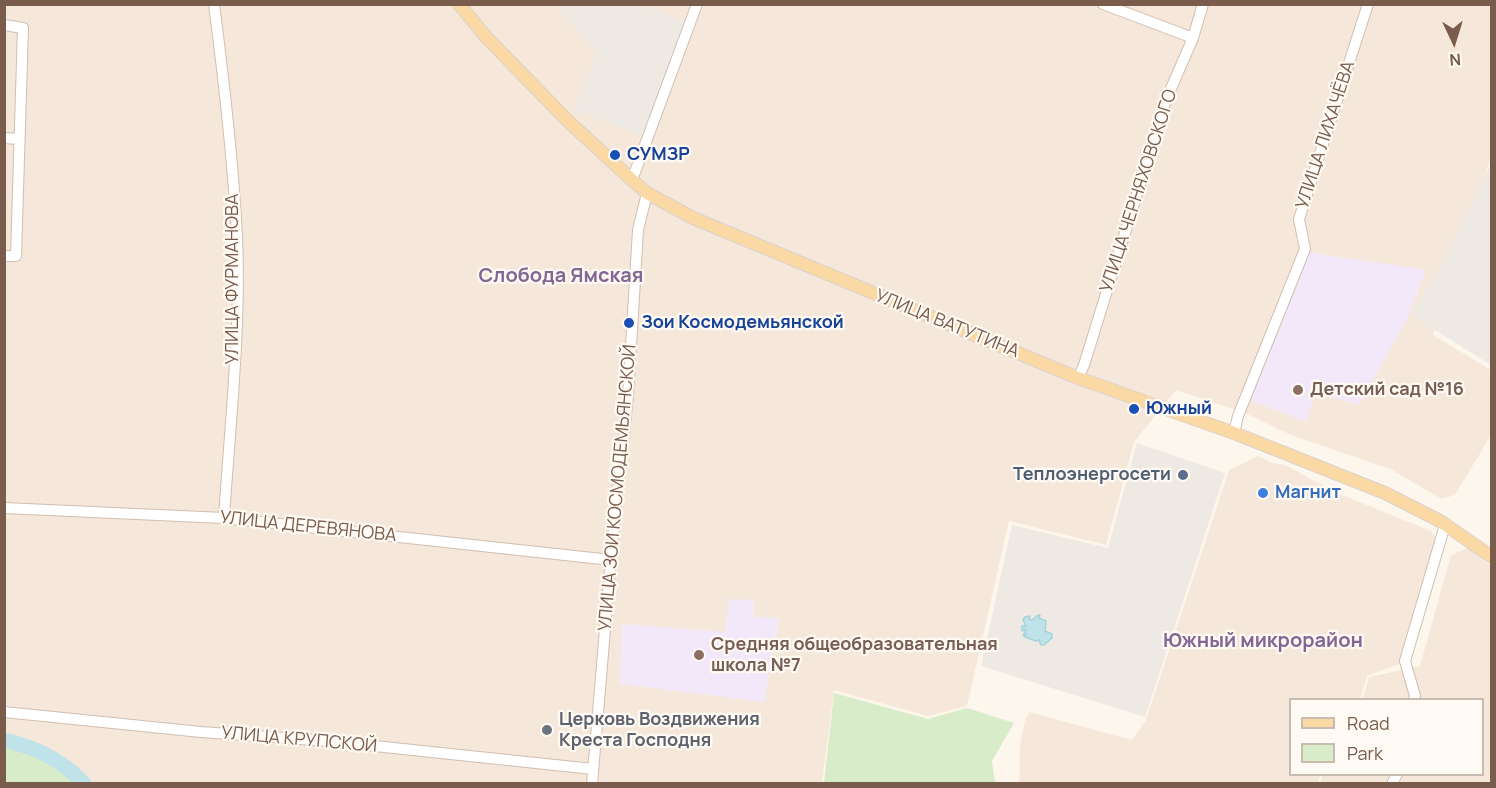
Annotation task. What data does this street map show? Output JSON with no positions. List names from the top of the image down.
{
  "streets": {
    "main road": ["УЛИЦА ВАТУТИНА"],
    "street": [
      "УЛИЦА ЛИХАЧЁВА",
      "УЛИЦА ЧЕРНЯХОВСКОГО",
      "УЛИЦА ФУРМАНОВА",
      "УЛИЦА ЗОИ КОСМОДЕМЬЯНСКОЙ",
      "УЛИЦА ДЕРЕВЯНОВА",
      "УЛИЦА КРУПСКОЙ"
    ]
  },
  "crossings": [
    ["УЛИЦА ЛИХАЧЁВА", "УЛИЦА ВАТУТИНА"],
    ["УЛИЦА ЧЕРНЯХОВСКОГО", "УЛИЦА ВАТУТИНА"],
    ["УЛИЦА ФУРМАНОВА", "УЛИЦА ДЕРЕВЯНОВА"],
    ["УЛИЦА ВАТУТИНА", "УЛИЦА ЗОИ КОСМОДЕМЬЯНСКОЙ"],
    ["УЛИЦА ЗОИ КОСМОДЕМЬЯНСКОЙ", "УЛИЦА ДЕРЕВЯНОВА"],
    ["УЛИЦА ЗОИ КОСМОДЕМЬЯНСКОЙ", "УЛИЦА КРУПСКОЙ"]
  ],
  "districts": ["Слобода Ямская", "Южный микрорайон"],
  "places": [
    "СУМЗР",
    "Зои Космодемьянской",
    "Детский сад №16",
    "Южный",
    "Теплоэнергосети",
    "Магнит",
    "Средняя общеобразовательная школа №7",
    "Церковь Воздвижения Креста Господня"
  ],
  "legend": ["Road", "Park"],
  "north": "bottom"
}
